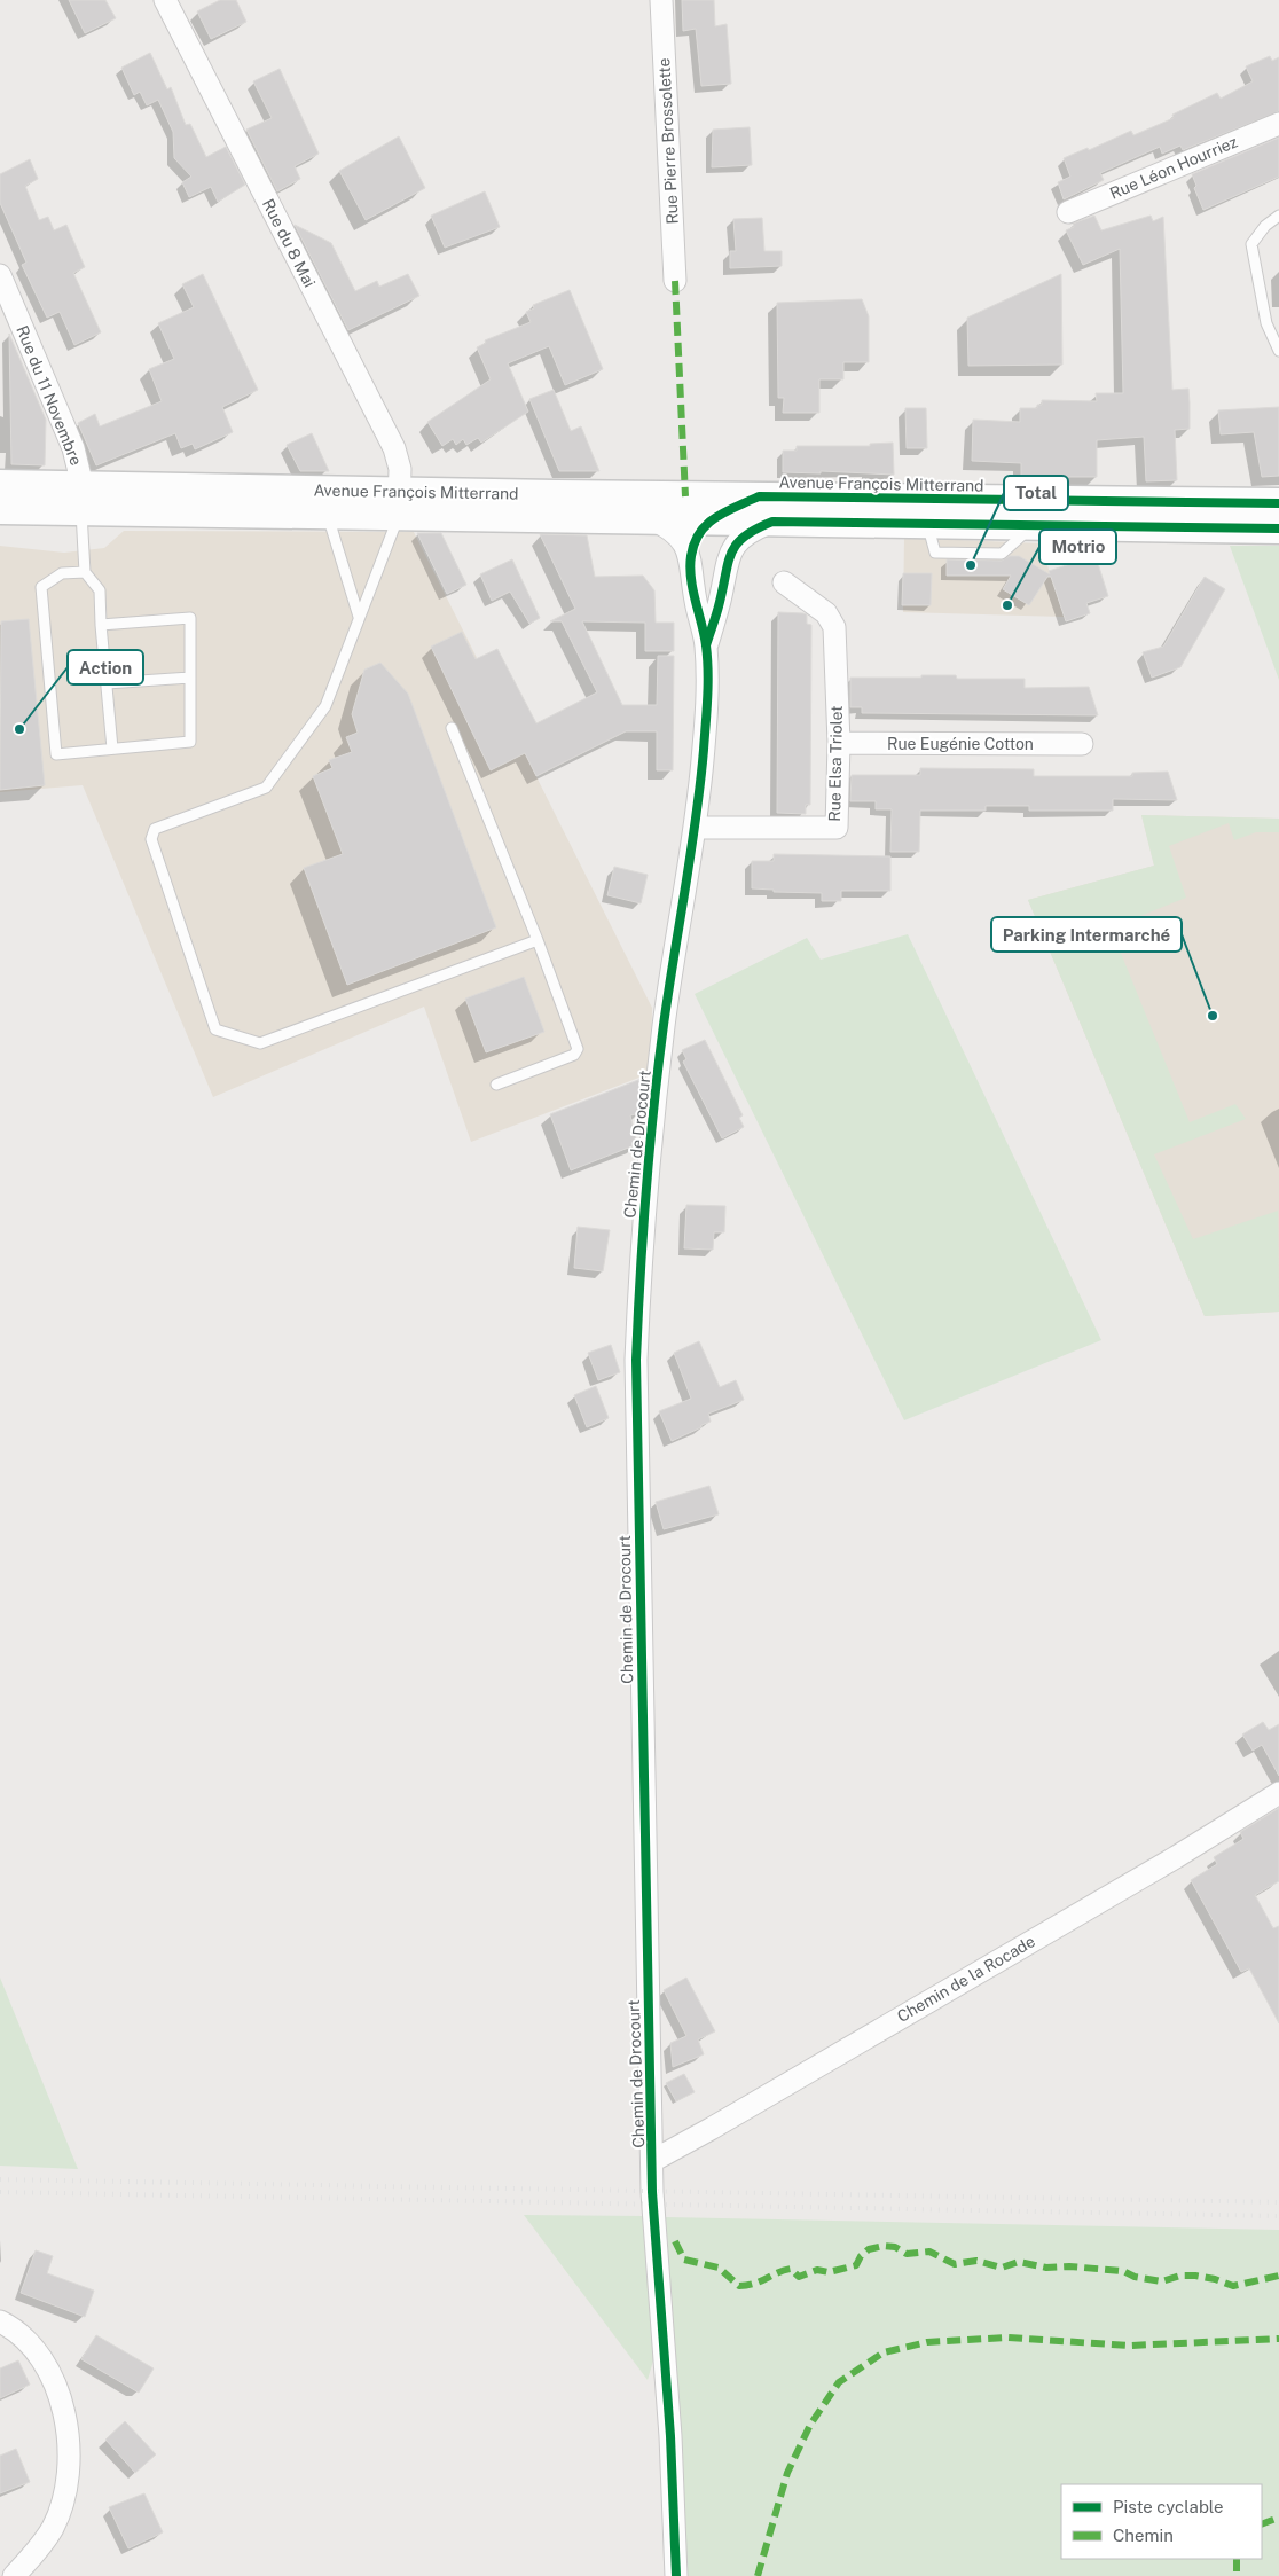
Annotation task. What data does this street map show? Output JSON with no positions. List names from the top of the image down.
{
  "streets": {
    "main road": ["Avenue François Mitterrand"],
    "street": [
      "Rue Pierre Brossolette",
      "Rue Léon Hourriez",
      "Rue du 8 Mai",
      "Rue du 11 Novembre",
      "Rue Eugénie Cotton",
      "Rue Elsa Triolet",
      "Chemin de Drocourt",
      "Chemin de la Rocade"
    ]
  },
  "crossings": [
    ["Rue du 8 Mai", "Avenue François Mitterrand"],
    ["Rue du 11 Novembre", "Avenue François Mitterrand"],
    ["Avenue François Mitterrand", "Chemin de Drocourt"],
    ["Rue Eugénie Cotton", "Rue Elsa Triolet"],
    ["Rue Elsa Triolet", "Chemin de Drocourt"],
    ["Chemin de Drocourt", "Chemin de la Rocade"]
  ],
  "places": [
    "Total",
    "Motrio",
    "Action",
    "Parking Intermarché"
  ],
  "legend": ["Piste cyclable", "Chemin"]
}
